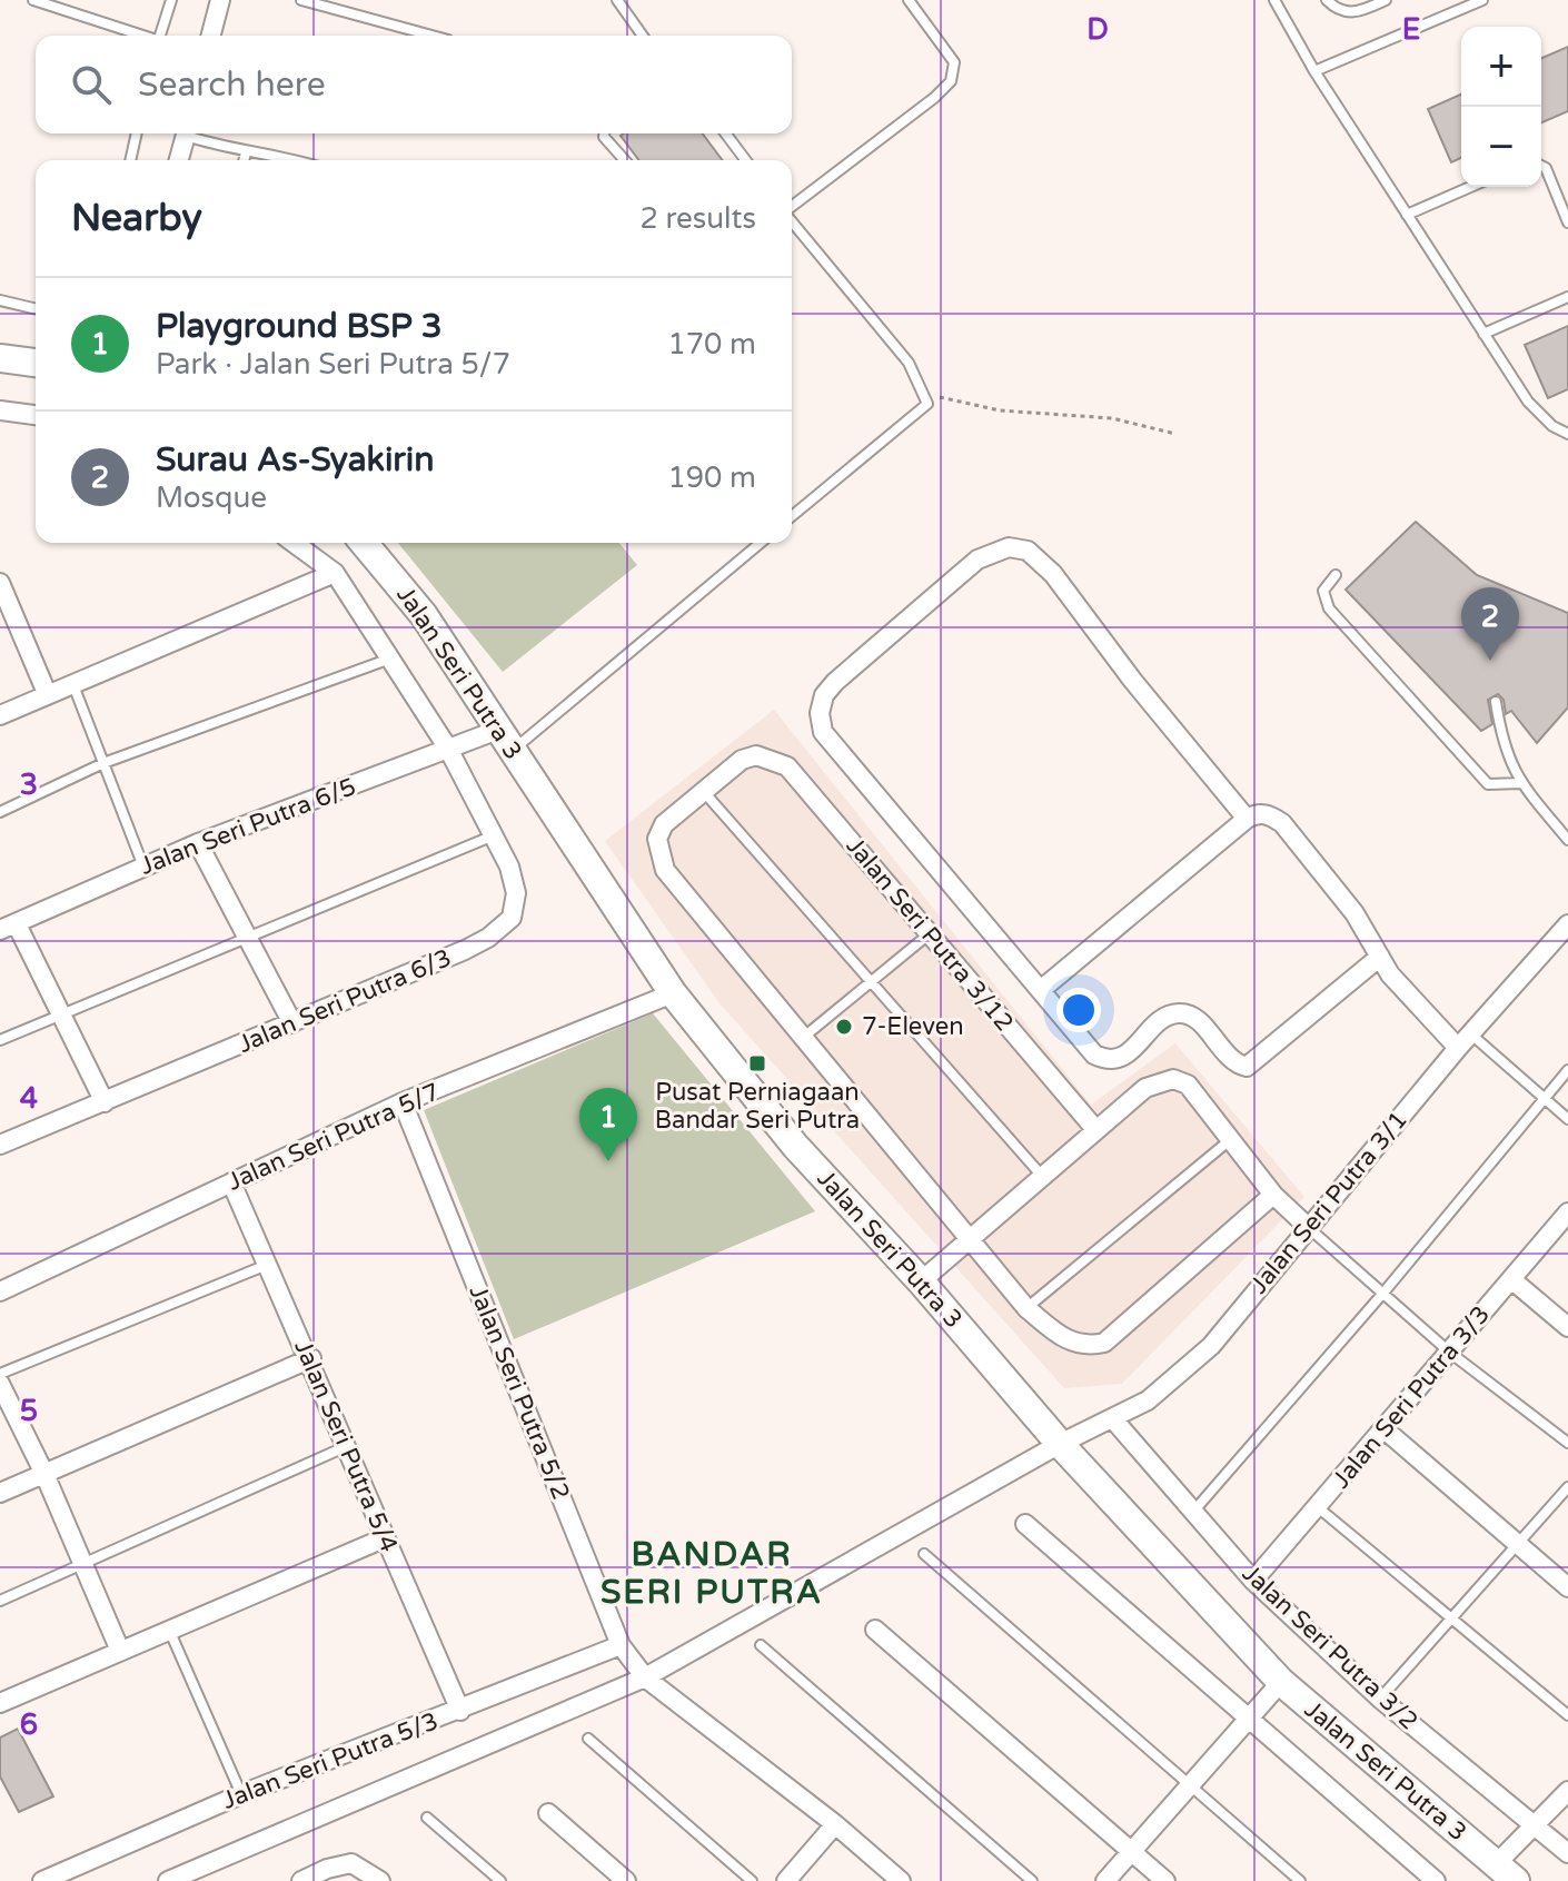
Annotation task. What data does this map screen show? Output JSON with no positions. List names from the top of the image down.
{
  "streets": {
    "street": [
      "Jalan Seri Putra 3",
      "Jalan Seri Putra 6/5",
      "Jalan Seri Putra 3/12",
      "Jalan Seri Putra 6/3",
      "Jalan Seri Putra 5/7",
      "Jalan Seri Putra 3/1",
      "Jalan Seri Putra 5/2",
      "Jalan Seri Putra 3/3",
      "Jalan Seri Putra 5/4",
      "Jalan Seri Putra 3/2",
      "Jalan Seri Putra 5/3"
    ]
  },
  "crossings": [
    ["Jalan Seri Putra 3", "Jalan Seri Putra 6/5"],
    ["Jalan Seri Putra 3", "Jalan Seri Putra 5/7"],
    ["Jalan Seri Putra 3", "Jalan Seri Putra 3/1"],
    ["Jalan Seri Putra 6/5", "Jalan Seri Putra 6/3"],
    ["Jalan Seri Putra 5/7", "Jalan Seri Putra 5/2"],
    ["Jalan Seri Putra 5/7", "Jalan Seri Putra 5/4"],
    ["Jalan Seri Putra 3/1", "Jalan Seri Putra 5/2"],
    ["Jalan Seri Putra 3/1", "Jalan Seri Putra 3/2"],
    ["Jalan Seri Putra 5/2", "Jalan Seri Putra 5/3"],
    ["Jalan Seri Putra 3/3", "Jalan Seri Putra 3/2"],
    ["Jalan Seri Putra 5/4", "Jalan Seri Putra 5/3"]
  ],
  "districts": ["BANDAR SERI PUTRA"],
  "places": {
    "other": ["7-Eleven"],
    "transit": ["Pusat Perniagaan Bandar Seri Putra"]
  },
  "page": {
    "map_buttons": ["+", "−"],
    "search": "Search here",
    "heading": ["Nearby", "2 results"],
    "list": [
      {
        "mark": "1",
        "name": "Playground BSP 3",
        "note": "Park · Jalan Seri Putra 5/7",
        "value": "170 m"
      },
      {
        "mark": "2",
        "name": "Surau As-Syakirin",
        "note": "Mosque",
        "value": "190 m"
      }
    ],
    "pins": ["2", "1"]
  },
  "grid": {
    "columns": ["D", "E"],
    "rows": [
      "3",
      "4",
      "5",
      "6"
    ]
  }
}
